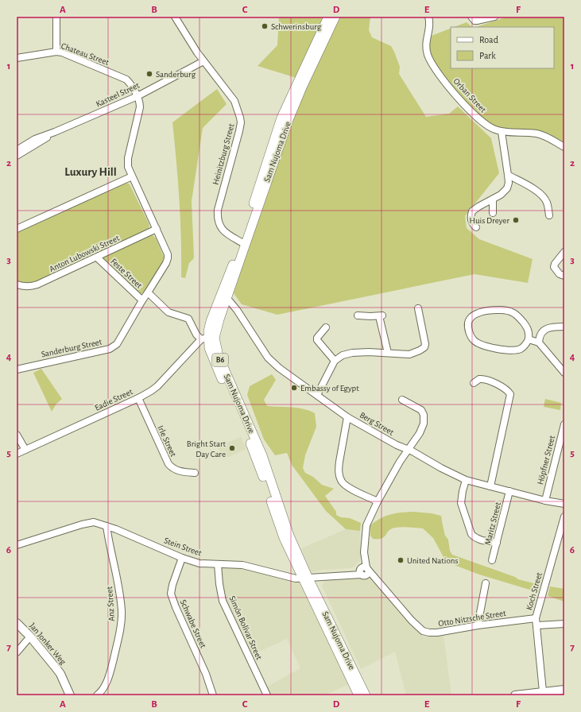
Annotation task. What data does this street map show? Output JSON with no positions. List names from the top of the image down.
{
  "streets": {
    "highway": ["Sam Nujoma Drive", "B6"],
    "main road": ["Jan Jonker Weg"],
    "street": [
      "Chateau Street",
      "Kasteel Street",
      "Orban Street",
      "Heinitzburg Street",
      "Anton Lubowski Street",
      "Feste Street",
      "Sanderburg Street",
      "Eadie Street",
      "Berg Street",
      "Irle Street",
      "Höpfner Street",
      "Maritz Street",
      "Stein Street",
      "Koch Street",
      "Anz Street",
      "Otto Nitzsche Street",
      "Schwabe Street",
      "Simón Bolívar Street"
    ]
  },
  "crossings": [
    ["Chateau Street", "Kasteel Street"],
    ["Kasteel Street", "Heinitzburg Street"],
    ["Sam Nujoma Drive", "Heinitzburg Street"],
    ["Sam Nujoma Drive", "Feste Street"],
    ["Sam Nujoma Drive", "Eadie Street"],
    ["Sam Nujoma Drive", "Berg Street"],
    ["Sam Nujoma Drive", "Stein Street"],
    ["Anton Lubowski Street", "Feste Street"],
    ["Feste Street", "Sanderburg Street"],
    ["Feste Street", "Eadie Street"],
    ["Eadie Street", "Irle Street"],
    ["Berg Street", "Höpfner Street"],
    ["Berg Street", "Maritz Street"],
    ["Stein Street", "Anz Street"],
    ["Stein Street", "Otto Nitzsche Street"],
    ["Stein Street", "Schwabe Street"],
    ["Stein Street", "Simón Bolívar Street"],
    ["Koch Street", "Otto Nitzsche Street"]
  ],
  "districts": ["Luxury Hill"],
  "places": [
    "Schwerinsburg",
    "Sanderburg",
    "Huis Dreyer",
    "Embassy of Egypt",
    "Bright Start Day Care",
    "United Nations"
  ],
  "legend": ["Road", "Park"],
  "grid": {
    "columns": [
      "A",
      "B",
      "C",
      "D",
      "E",
      "F"
    ],
    "rows": [
      "1",
      "2",
      "3",
      "4",
      "5",
      "6",
      "7"
    ]
  }
}
